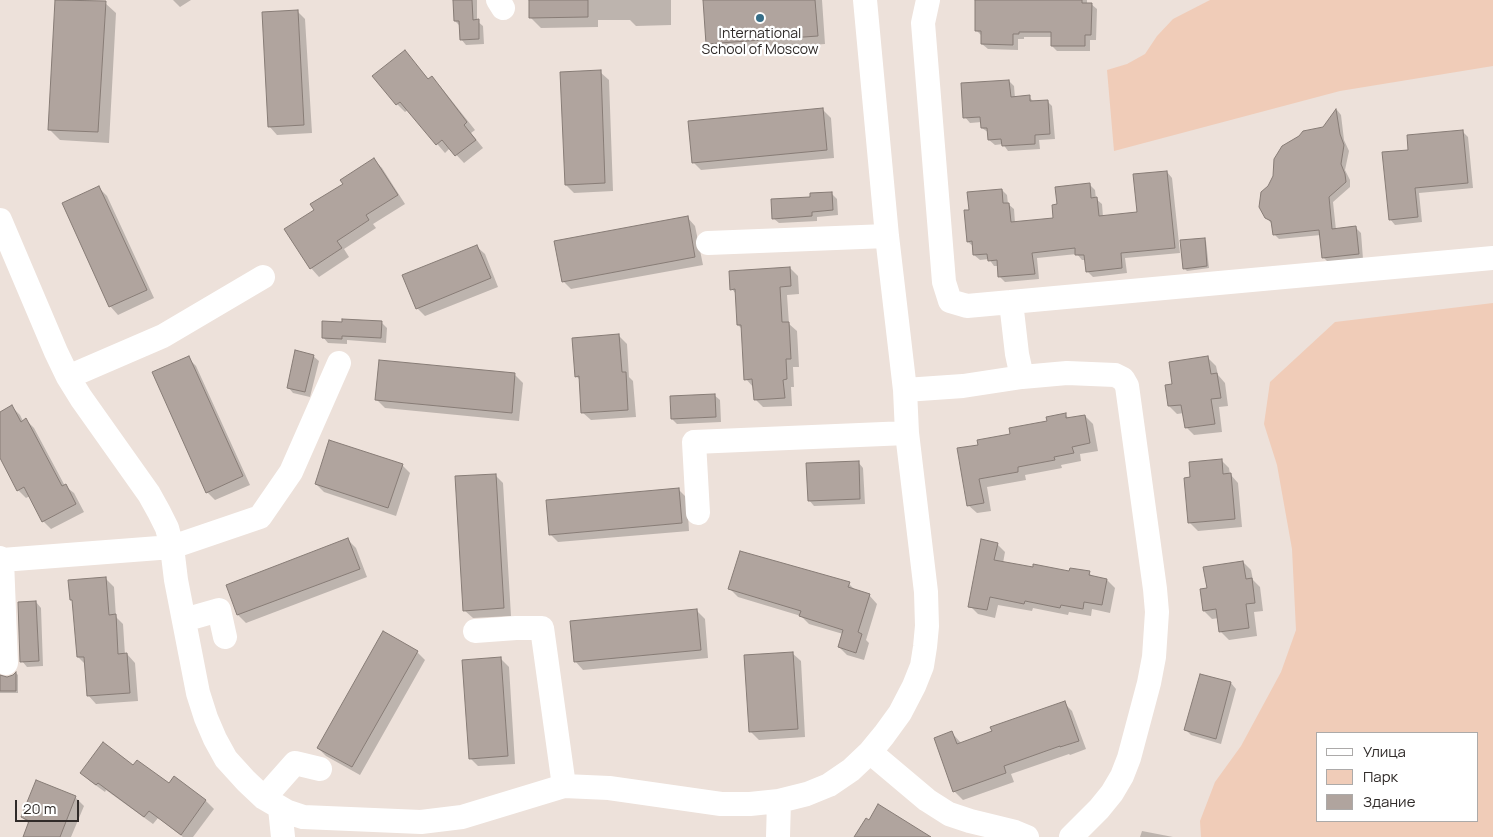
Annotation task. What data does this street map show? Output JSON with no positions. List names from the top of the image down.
{
  "places": ["International School of Moscow"],
  "legend": ["Улица", "Парк", "Здание"],
  "scale_bar": "20 m"
}
